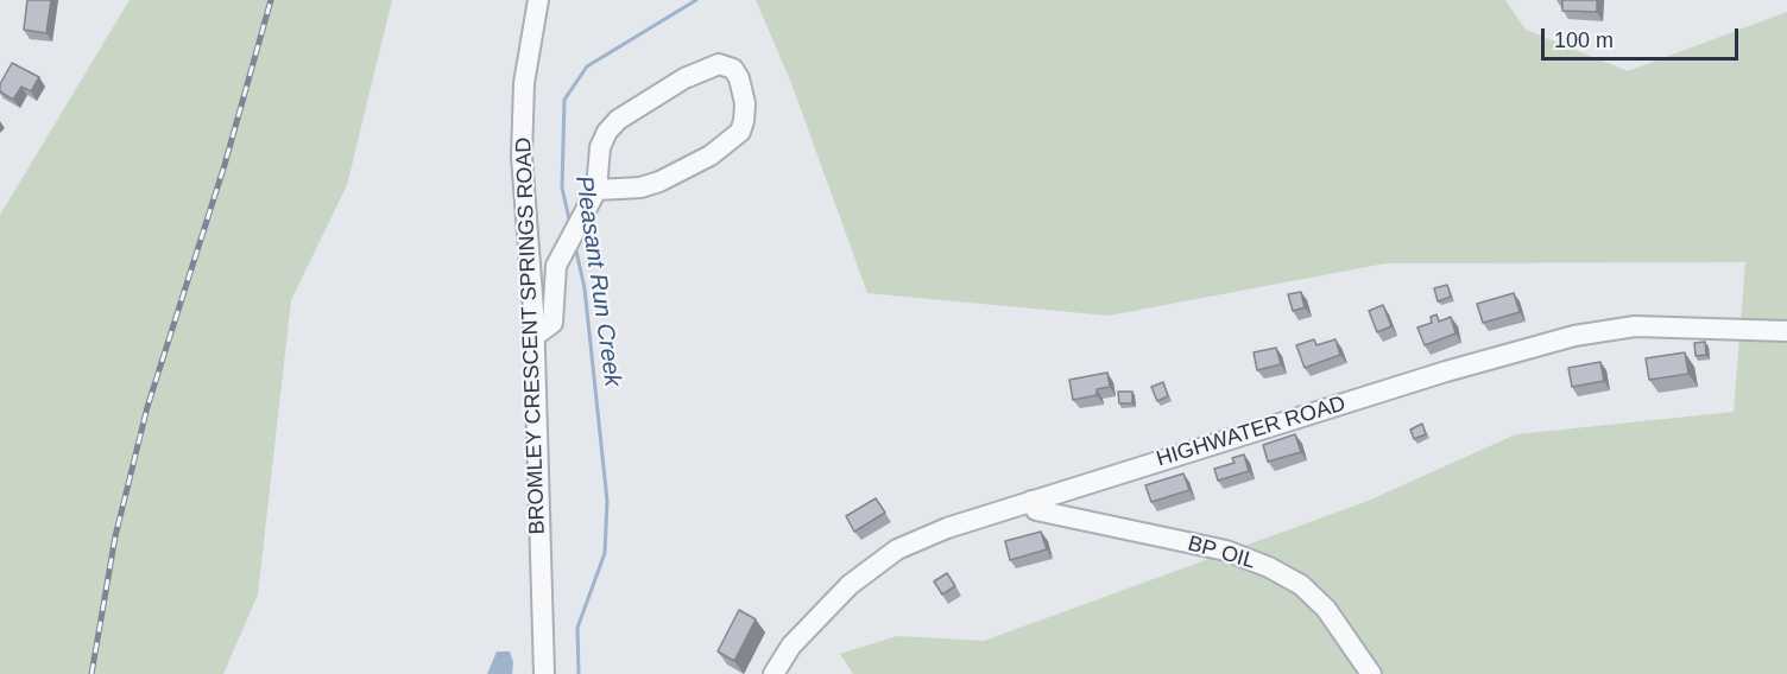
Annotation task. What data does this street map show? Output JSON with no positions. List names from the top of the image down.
{
  "streets": {
    "street": ["BROMLEY CRESCENT SPRINGS ROAD", "HIGHWATER ROAD", "BP OIL"]
  },
  "crossings": [
    ["HIGHWATER ROAD", "BP OIL"]
  ],
  "water": ["Pleasant Run Creek"],
  "scale_bar": "100 m"
}
